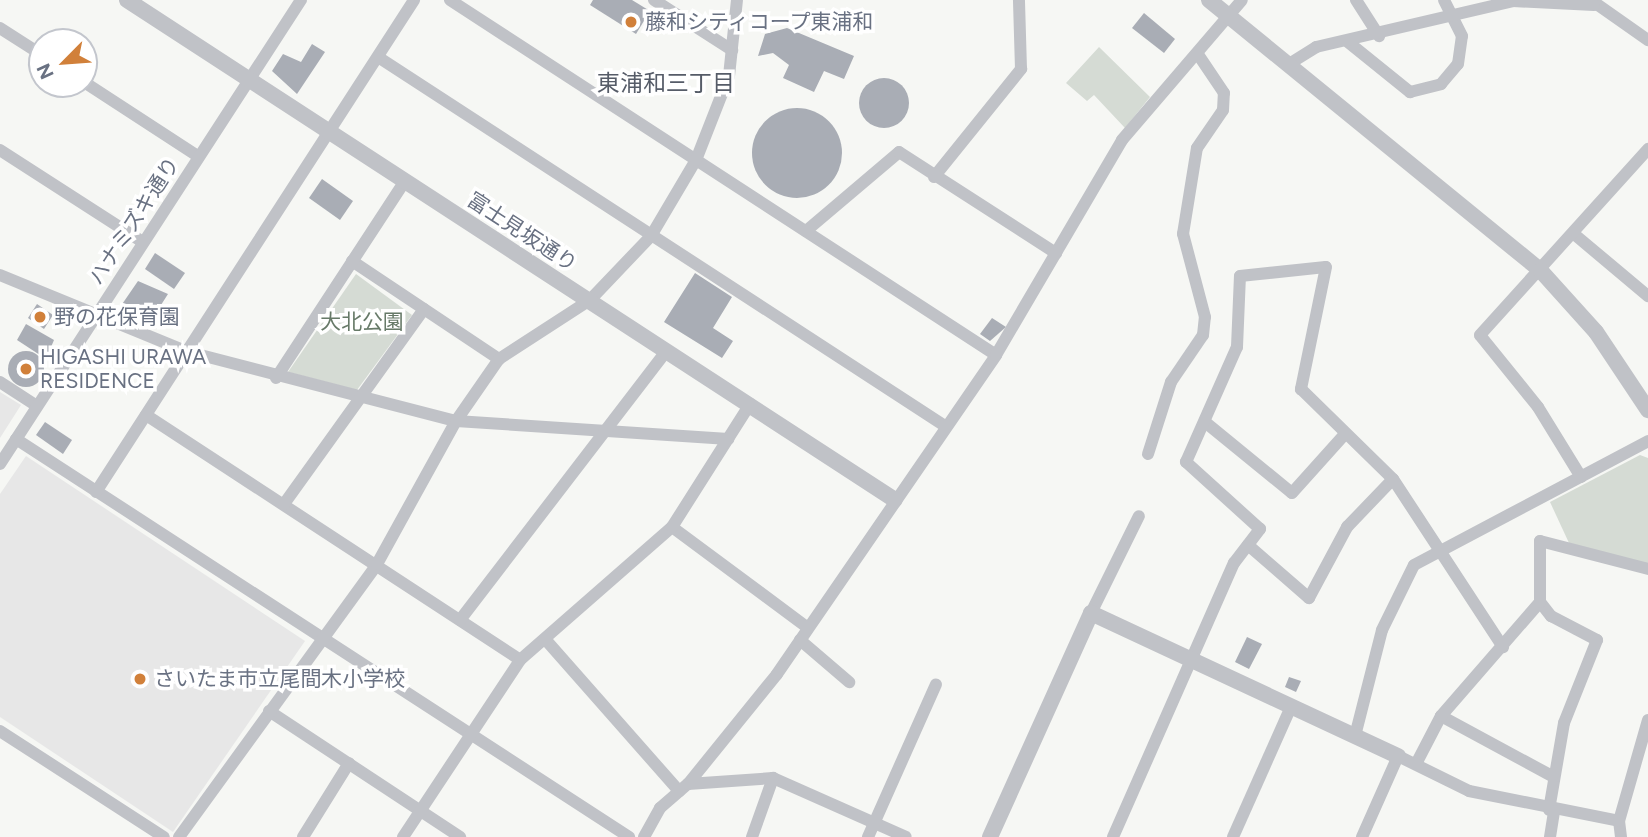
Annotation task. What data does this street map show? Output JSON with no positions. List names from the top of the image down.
{
  "streets": {
    "street": ["ハナミズキ通り", "富士見坂通り"]
  },
  "crossings": [
    ["ハナミズキ通り", "富士見坂通り"]
  ],
  "districts": ["東浦和三丁目"],
  "parks": ["大北公園"],
  "places": [
    "藤和シティコープ東浦和",
    "野の花保育園",
    "HIGASHI URAWA RESIDENCE",
    "さいたま市立尾間木小学校"
  ],
  "north": "bottom left"
}
